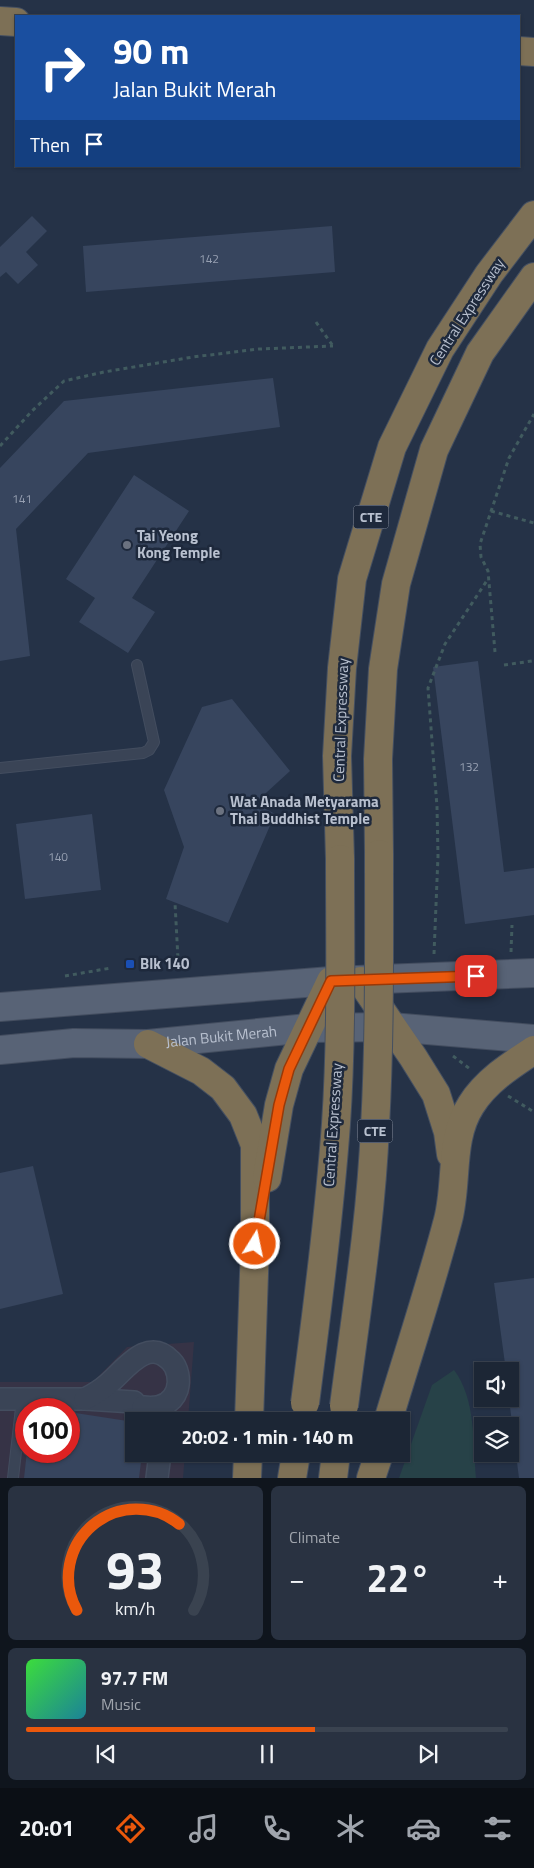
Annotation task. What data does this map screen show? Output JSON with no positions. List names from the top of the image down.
{
  "streets": {
    "highway": ["Central Expressway", "CTE"],
    "main road": ["Jalan Bukit Merah"]
  },
  "places": {
    "other": ["Tai Yeong Kong Temple", "Wat Anada Metyarama Thai Buddhist Temple"],
    "transit": ["Blk 140"]
  },
  "house_numbers": [
    "142",
    "141",
    "132",
    "140"
  ],
  "page": {
    "turn": ["90 m", "Jalan Bukit Merah"],
    "then": "Then",
    "limit": "100",
    "trip": "20:02 · 1 min · 140 m",
    "tile": "Climate",
    "heat": ["−", "22°", "+"],
    "song": ["97.7 FM", "Music"],
    "tabs": "20:01",
    "gauge": ["93", "km/h"]
  }
}
